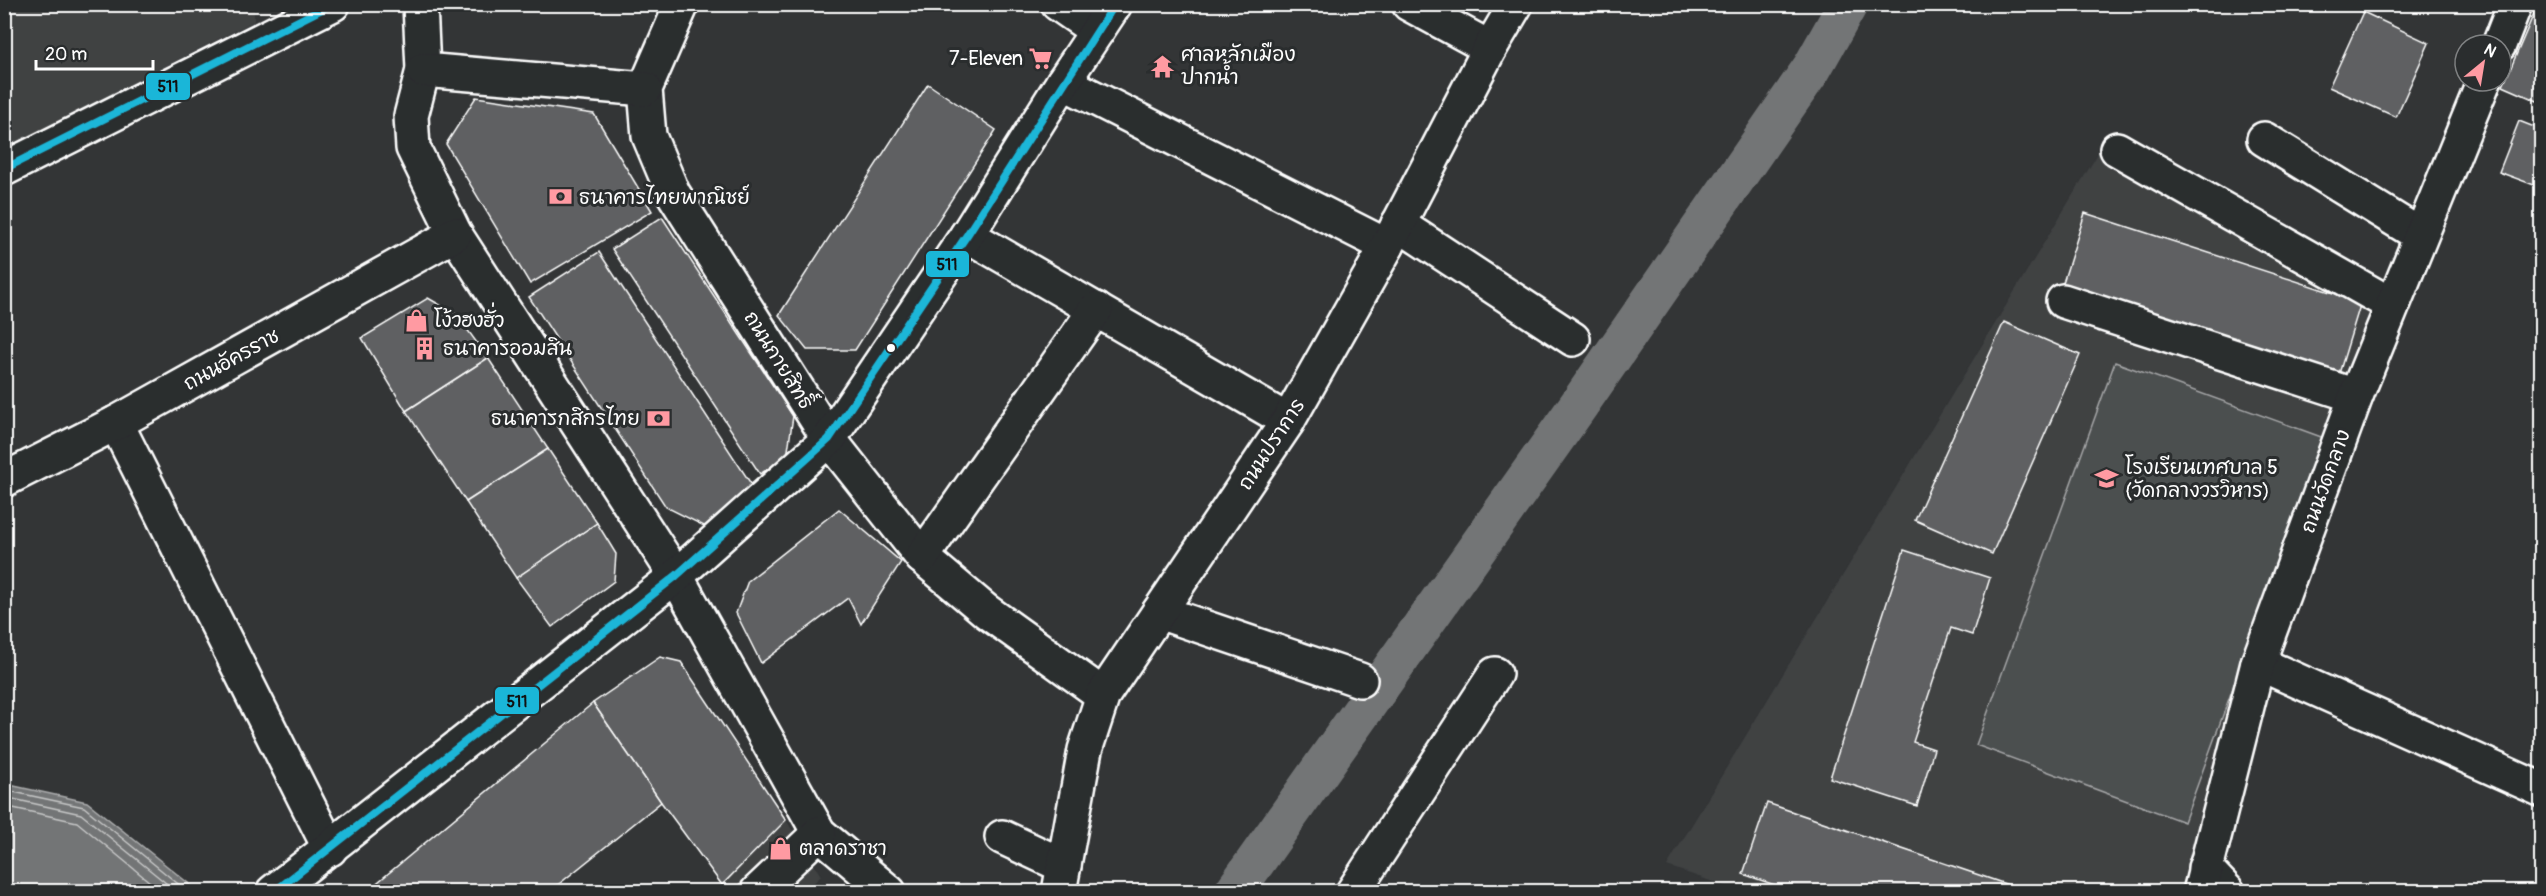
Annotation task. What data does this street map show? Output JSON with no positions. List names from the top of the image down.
{
  "streets": {
    "street": [
      "ถนนอัครราช",
      "ถนนกายสิทธิ์",
      "ถนนปราการ",
      "ถนนวัดกลาง"
    ]
  },
  "crossings": [
    ["ถนนกายสิทธิ์", "ถนนปราการ"]
  ],
  "places": {
    "supermarket": ["7-Eleven"],
    "temple": ["ศาลหลักเมือง ปากน้ำ"],
    "bank": ["ธนาคารไทยพาณิชย์", "ธนาคารกสิกรไทย"],
    "shop": ["โง้วฮงฮั่ว", "ตลาดราชา"],
    "building": ["ธนาคารออมสิน"],
    "school or university": ["โรงเรียนเทศบาล 5 (วัดกลางวรวิหาร)"]
  },
  "lines": ["transit line 511"],
  "scale_bar": "20 m",
  "north": "top right"
}
